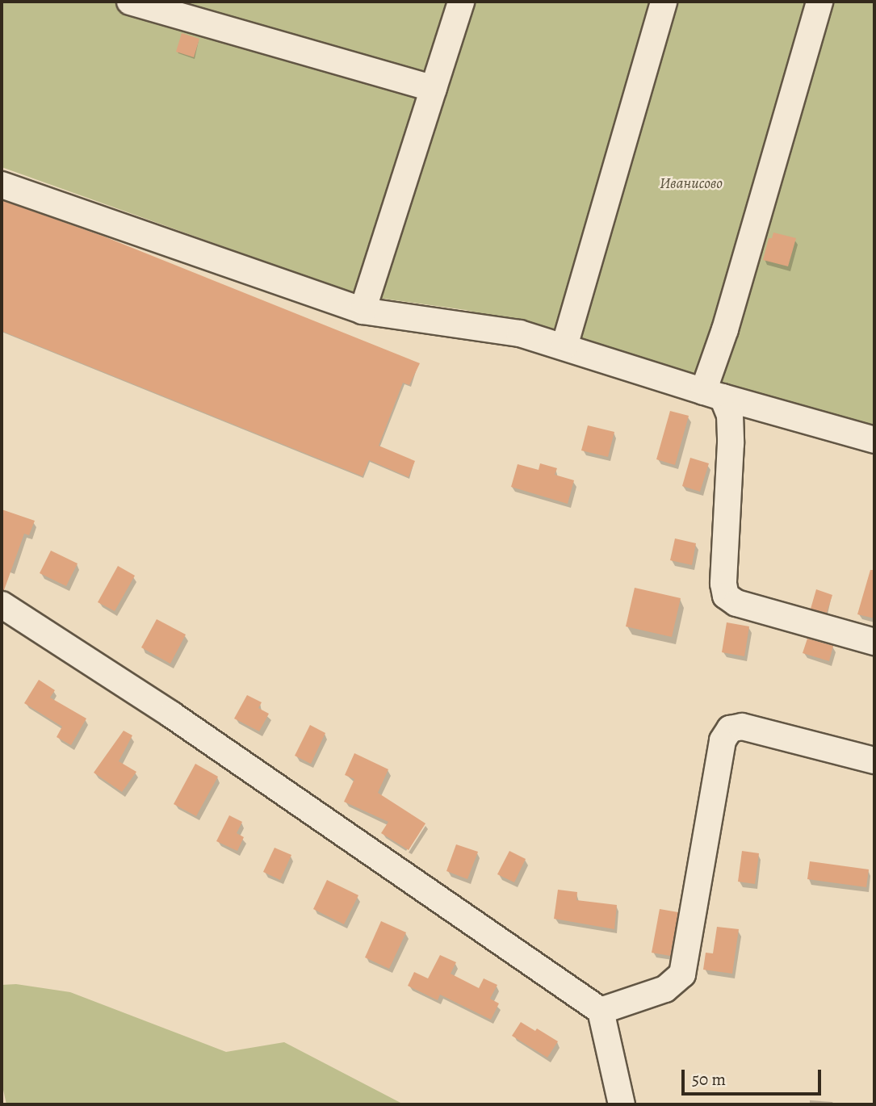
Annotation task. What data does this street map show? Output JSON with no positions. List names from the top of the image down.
{
  "parks": ["Иванисово"],
  "scale_bar": "50 m"
}
